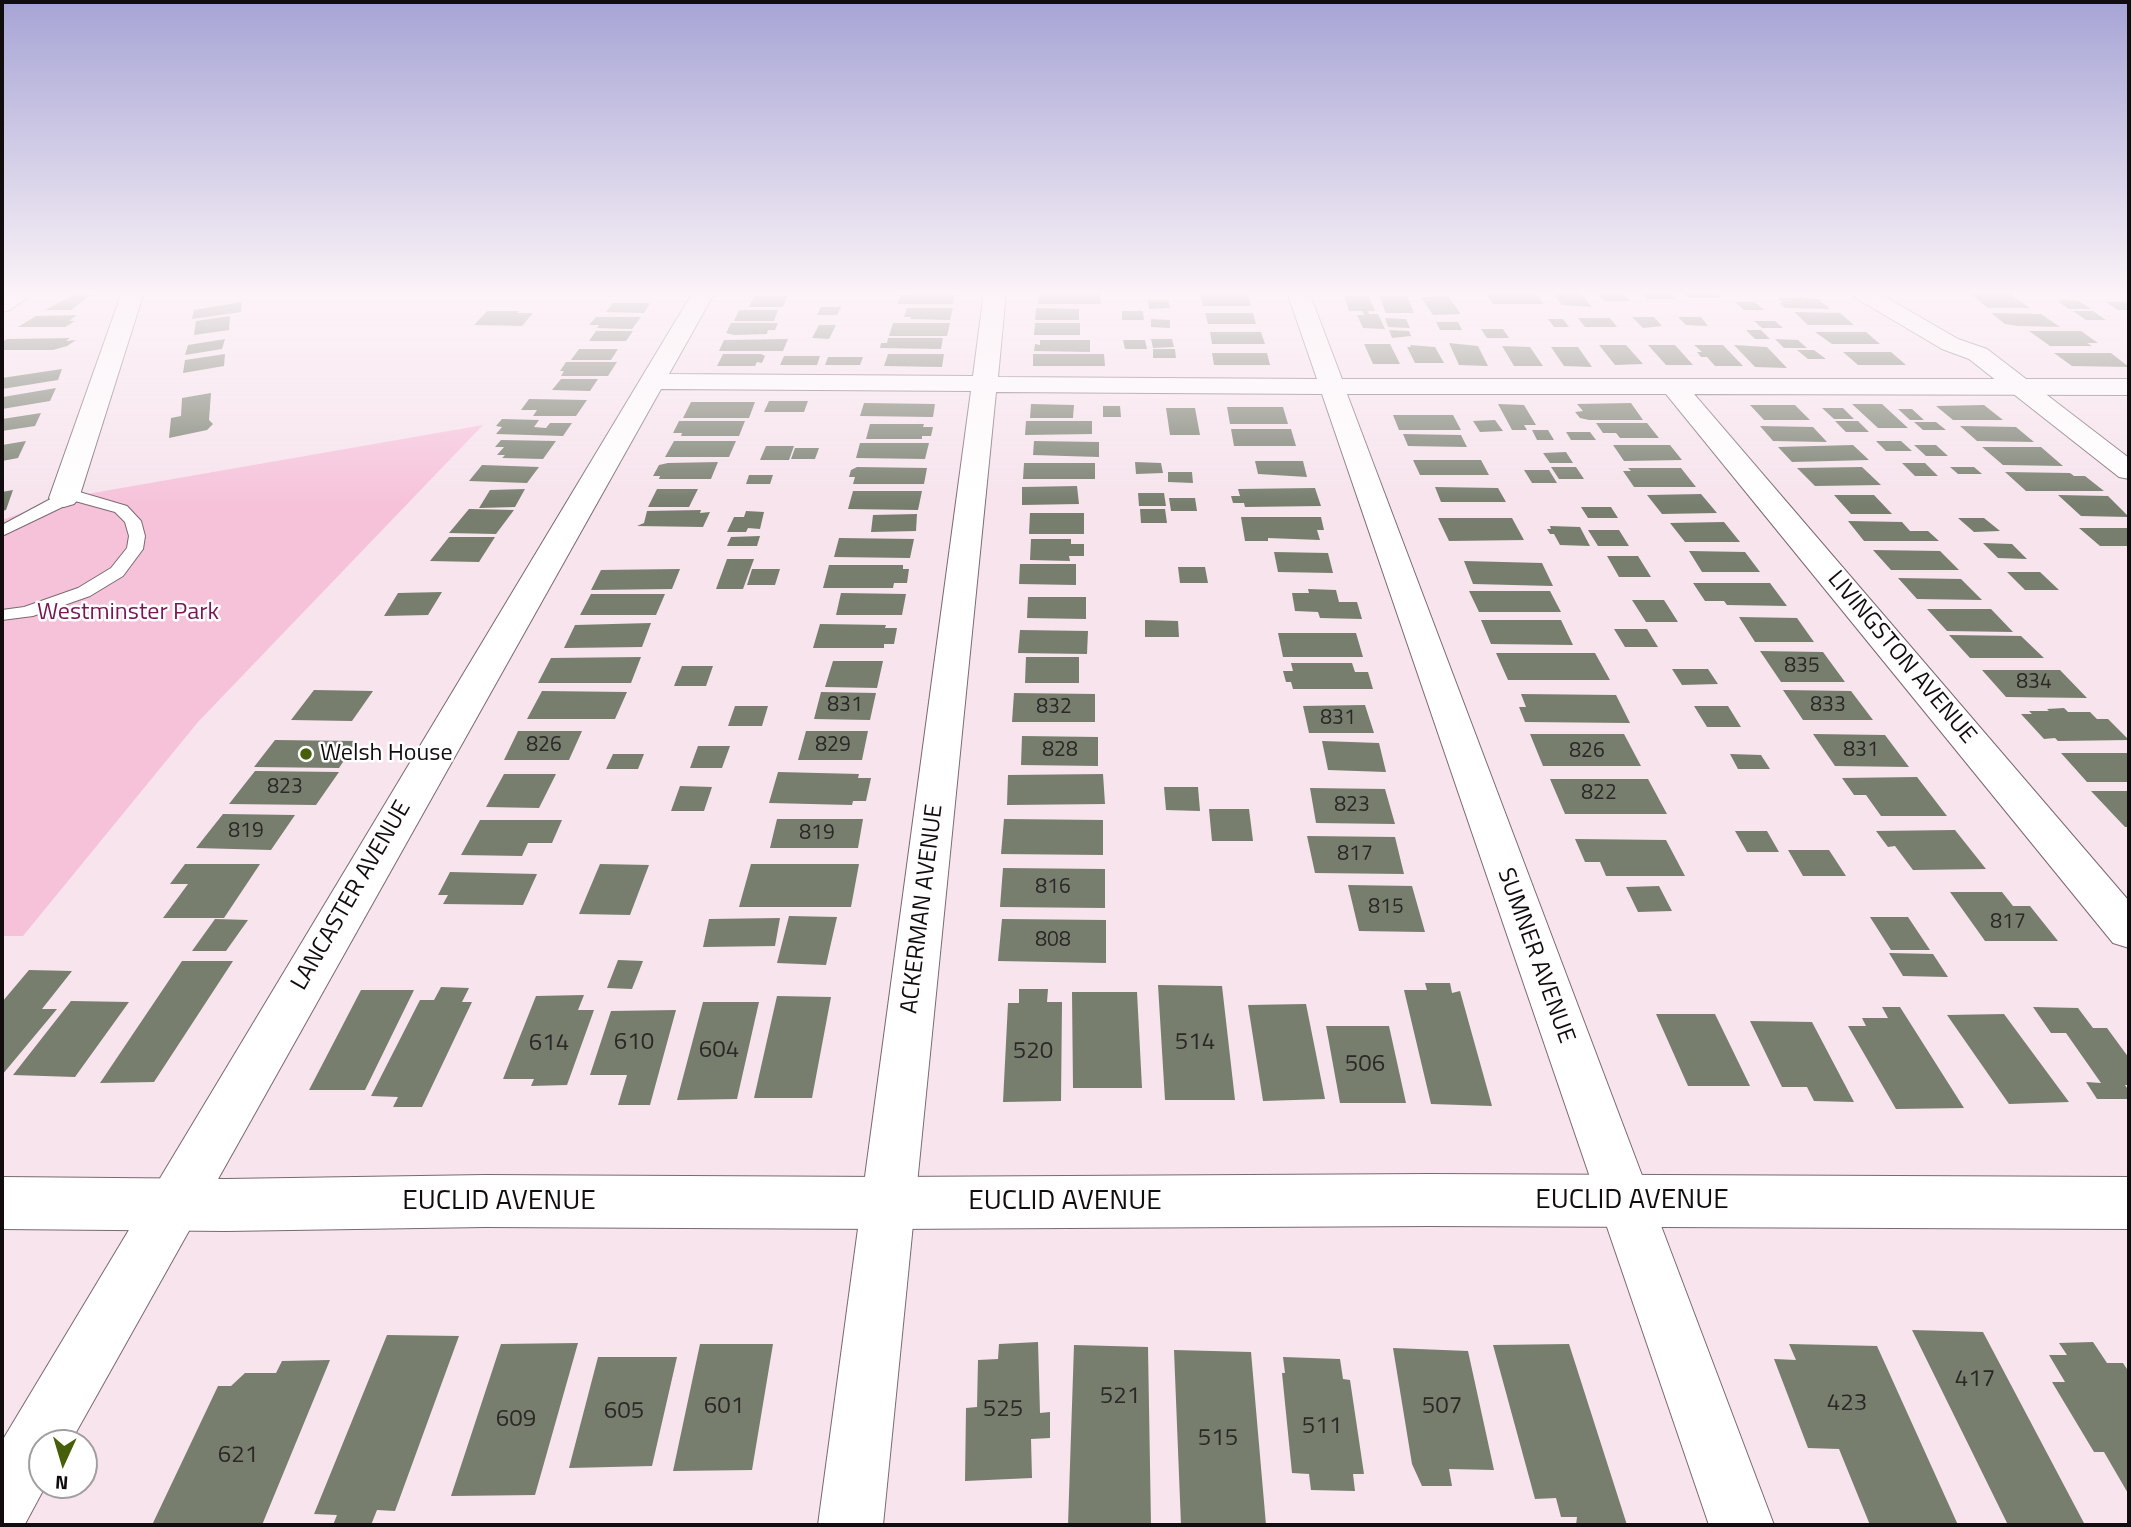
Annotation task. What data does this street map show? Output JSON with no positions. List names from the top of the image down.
{
  "streets": {
    "street": [
      "LIVINGSTON AVENUE",
      "LANCASTER AVENUE",
      "ACKERMAN AVENUE",
      "SUMNER AVENUE",
      "EUCLID AVENUE"
    ]
  },
  "crossings": [
    ["LANCASTER AVENUE", "EUCLID AVENUE"],
    ["ACKERMAN AVENUE", "EUCLID AVENUE"],
    ["SUMNER AVENUE", "EUCLID AVENUE"]
  ],
  "parks": ["Westminster Park"],
  "places": ["Welsh House"],
  "house_numbers": [
    "835",
    "834",
    "831",
    "833",
    "832",
    "831",
    "826",
    "829",
    "828",
    "831",
    "826",
    "823",
    "822",
    "823",
    "819",
    "819",
    "817",
    "816",
    "815",
    "817",
    "808",
    "610",
    "514",
    "614",
    "604",
    "520",
    "506",
    "417",
    "521",
    "423",
    "601",
    "507",
    "525",
    "605",
    "609",
    "511",
    "515",
    "621"
  ],
  "north": "bottom"
}
